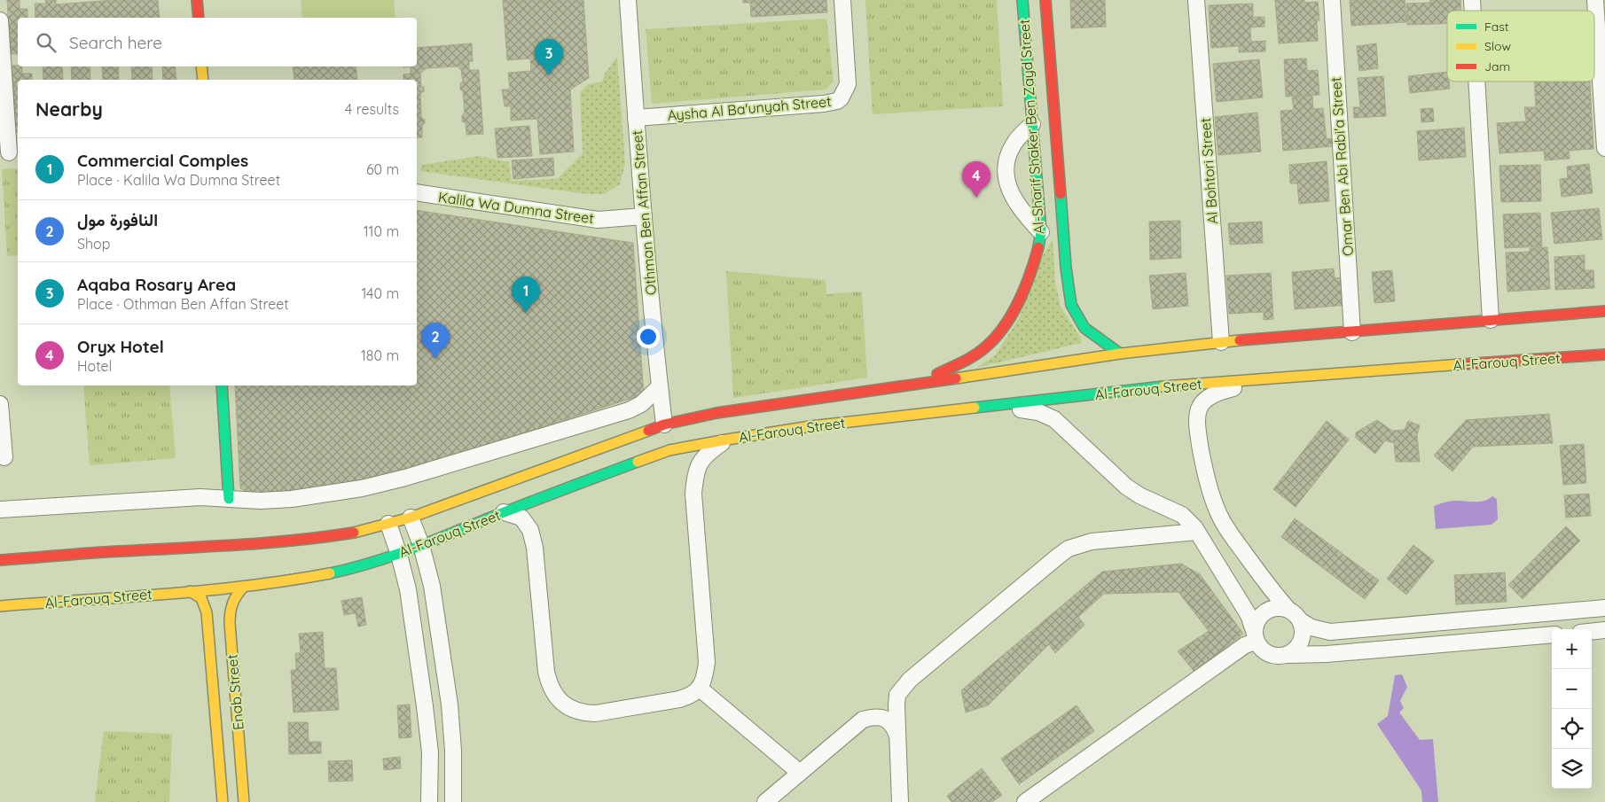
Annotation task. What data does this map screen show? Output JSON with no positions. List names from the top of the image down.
{
  "streets": {
    "main road": ["Al-Sharif Shaker Ben Zayd Street", "Al-Farouq Street", "Enab Street"],
    "street": [
      "Aysha Al Ba'unyah Street",
      "Omar Ben Abi Rabi'a Street",
      "Al Bohtori Street",
      "Kalila Wa Dumna Street",
      "Othman Ben Affan Street"
    ]
  },
  "crossings": [
    ["Aysha Al Ba'unyah Street", "Othman Ben Affan Street"],
    ["Al-Sharif Shaker Ben Zayd Street", "Al-Farouq Street"],
    ["Omar Ben Abi Rabi'a Street", "Al-Farouq Street"],
    ["Al Bohtori Street", "Al-Farouq Street"],
    ["Kalila Wa Dumna Street", "Othman Ben Affan Street"],
    ["Othman Ben Affan Street", "Al-Farouq Street"],
    ["Al-Farouq Street", "Enab Street"]
  ],
  "legend": ["Fast", "Slow", "Jam"],
  "page": {
    "search": "Search here",
    "pins": [
      "3",
      "4",
      "1",
      "2"
    ],
    "heading": ["Nearby", "4 results"],
    "list": [
      {
        "mark": "1",
        "name": "Commercial Comples",
        "note": "Place · Kalila Wa Dumna Street",
        "value": "60 m"
      },
      {
        "mark": "2",
        "name": "النافورة مول",
        "note": "Shop",
        "value": "110 m"
      },
      {
        "mark": "3",
        "name": "Aqaba Rosary Area",
        "note": "Place · Othman Ben Affan Street",
        "value": "140 m"
      },
      {
        "mark": "4",
        "name": "Oryx Hotel",
        "note": "Hotel",
        "value": "180 m"
      }
    ],
    "map_buttons": ["+", "−"]
  }
}
